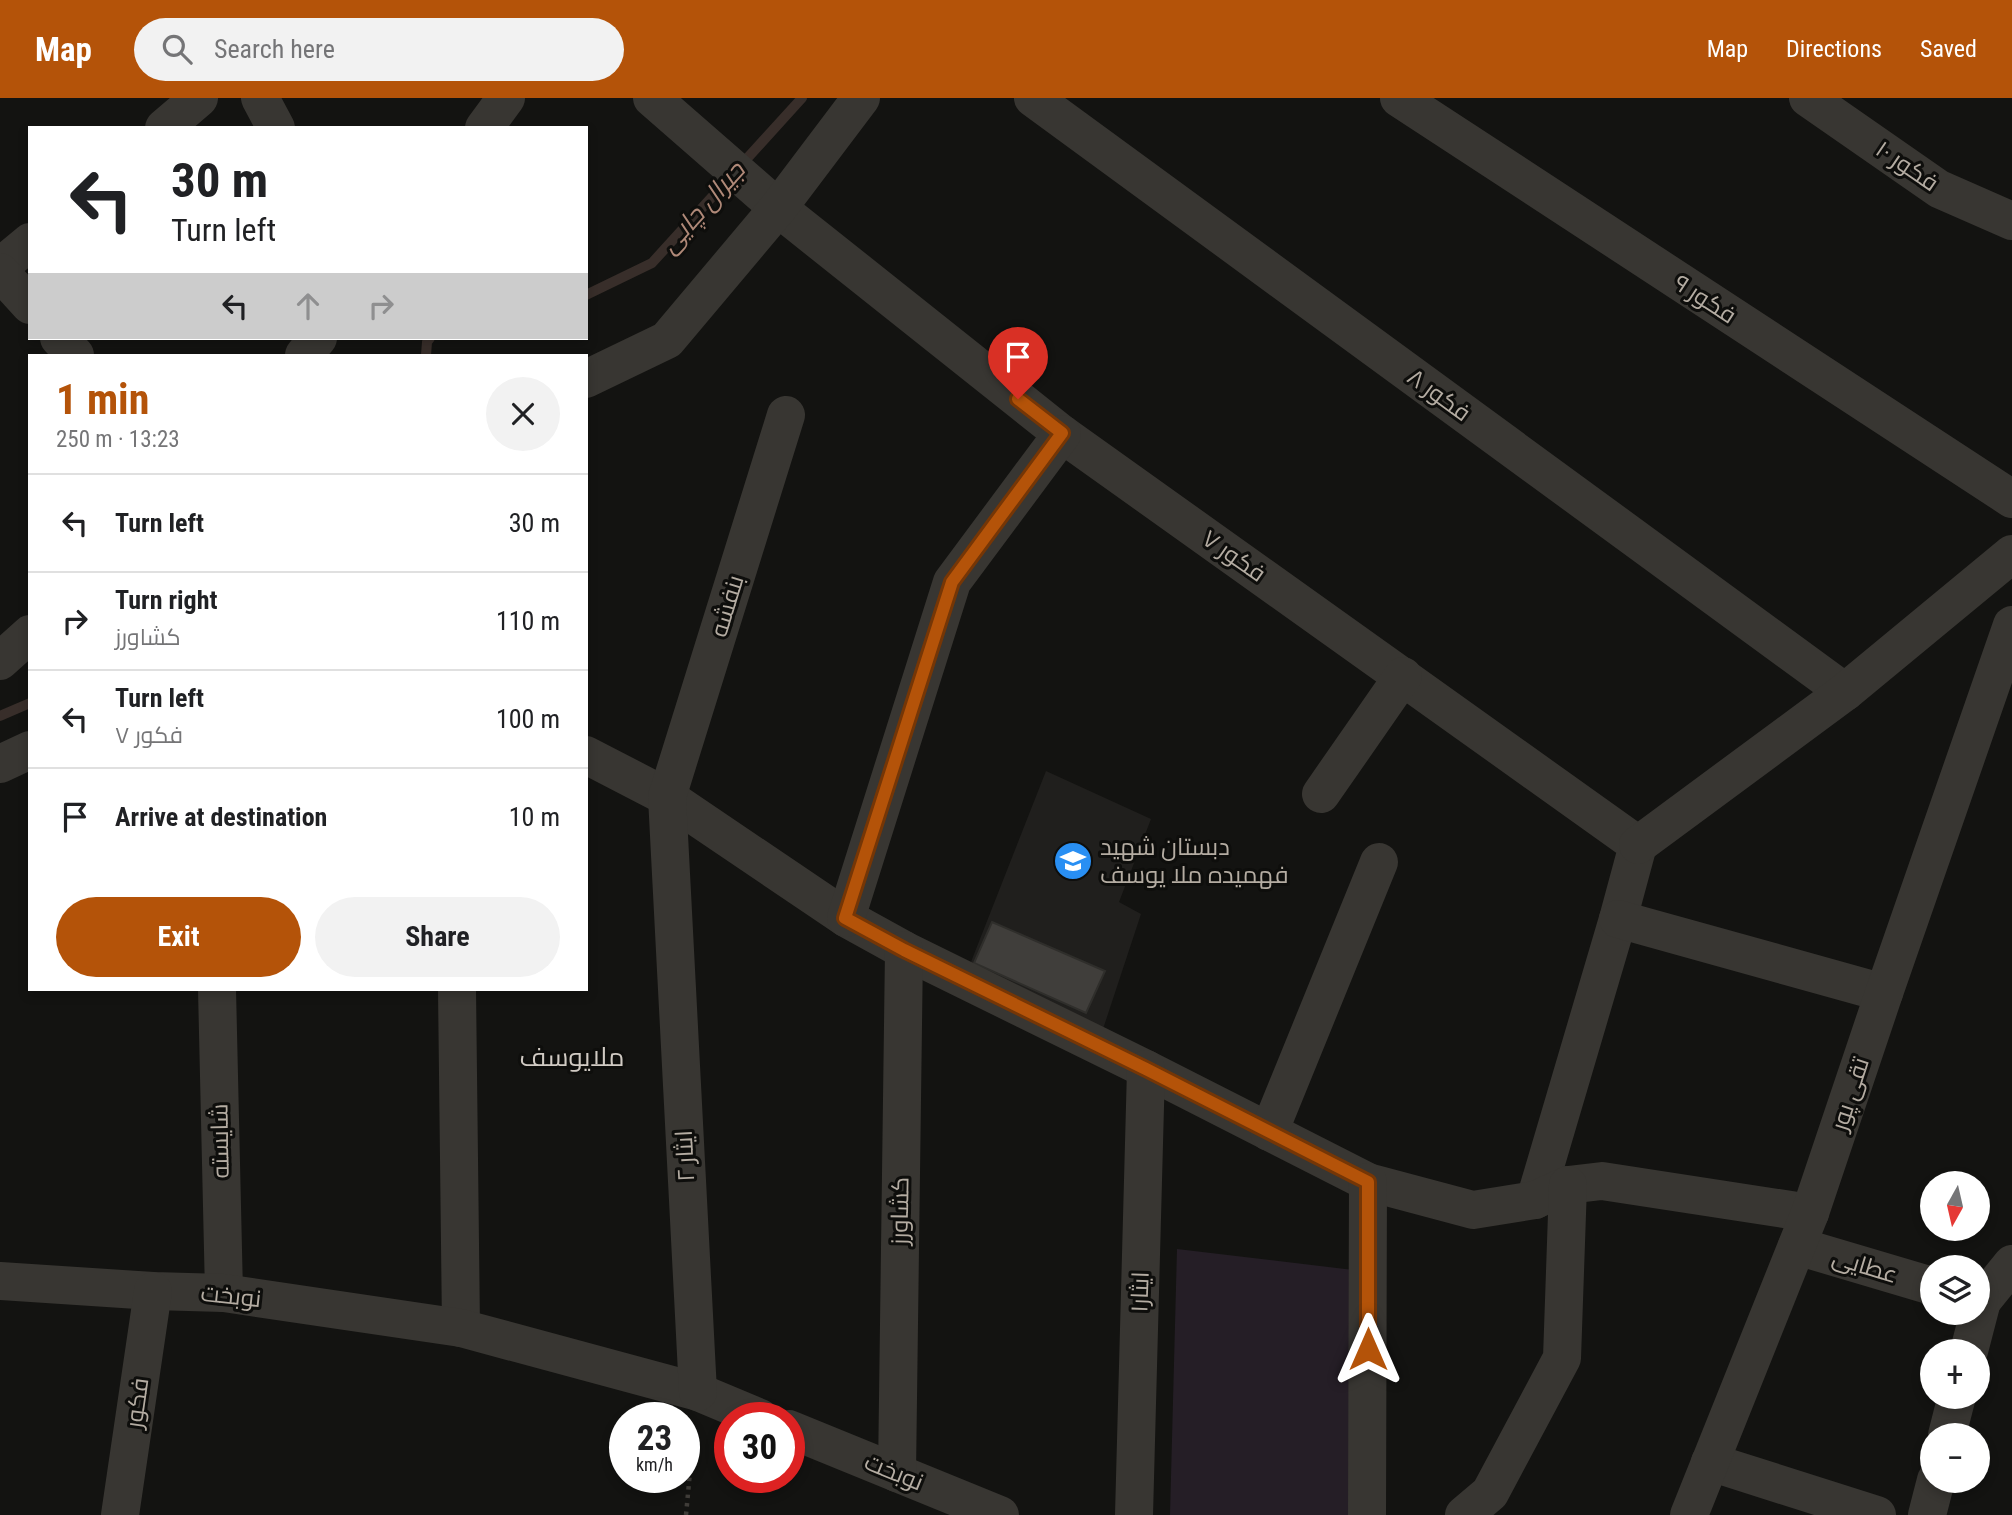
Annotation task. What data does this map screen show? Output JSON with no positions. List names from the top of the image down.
{
  "streets": {
    "street": [
      "فکور ۱۰",
      "فکور ۹",
      "فکور ۸",
      "فکور ۷",
      "بنفشه",
      "تقی پور",
      "شایسته",
      "ایثار ۲",
      "کشاورز",
      "عطایی",
      "ایثار۱",
      "نوبخت",
      "فکور"
    ]
  },
  "crossings": [
    ["بنفشه", "ایثار ۲"],
    ["بنفشه", "عطایی"],
    ["تقی پور", "عطایی"],
    ["شایسته", "نوبخت"],
    ["ایثار ۲", "عطایی"],
    ["ایثار ۲", "نوبخت"],
    ["کشاورز", "عطایی"],
    ["کشاورز", "نوبخت"],
    ["عطایی", "ایثار۱"],
    ["نوبخت", "فکور"]
  ],
  "districts": ["ملایوسف"],
  "water": ["جیرال چایی"],
  "places": {
    "school or university": ["دبستان شهید فهمیده ملا یوسف"]
  },
  "north": "bottom",
  "page": {
    "header": "Map",
    "search": "Search here",
    "nav": ["Map", "Directions", "Saved"],
    "turn": ["30 m", "Turn left"],
    "heading": ["1 min", "250 m · 13:23"],
    "list": [
      {
        "name": "Turn left",
        "value": "30 m"
      },
      {
        "name": "Turn right",
        "note": "کشاورز",
        "value": "110 m"
      },
      {
        "name": "Turn left",
        "note": "فکور ۷",
        "value": "100 m"
      },
      {
        "name": "Arrive at destination",
        "value": "10 m"
      }
    ],
    "buttons": ["Exit", "Share"],
    "map_buttons": ["+", "−"],
    "speed": "23 km/h",
    "limit": "30"
  }
}
